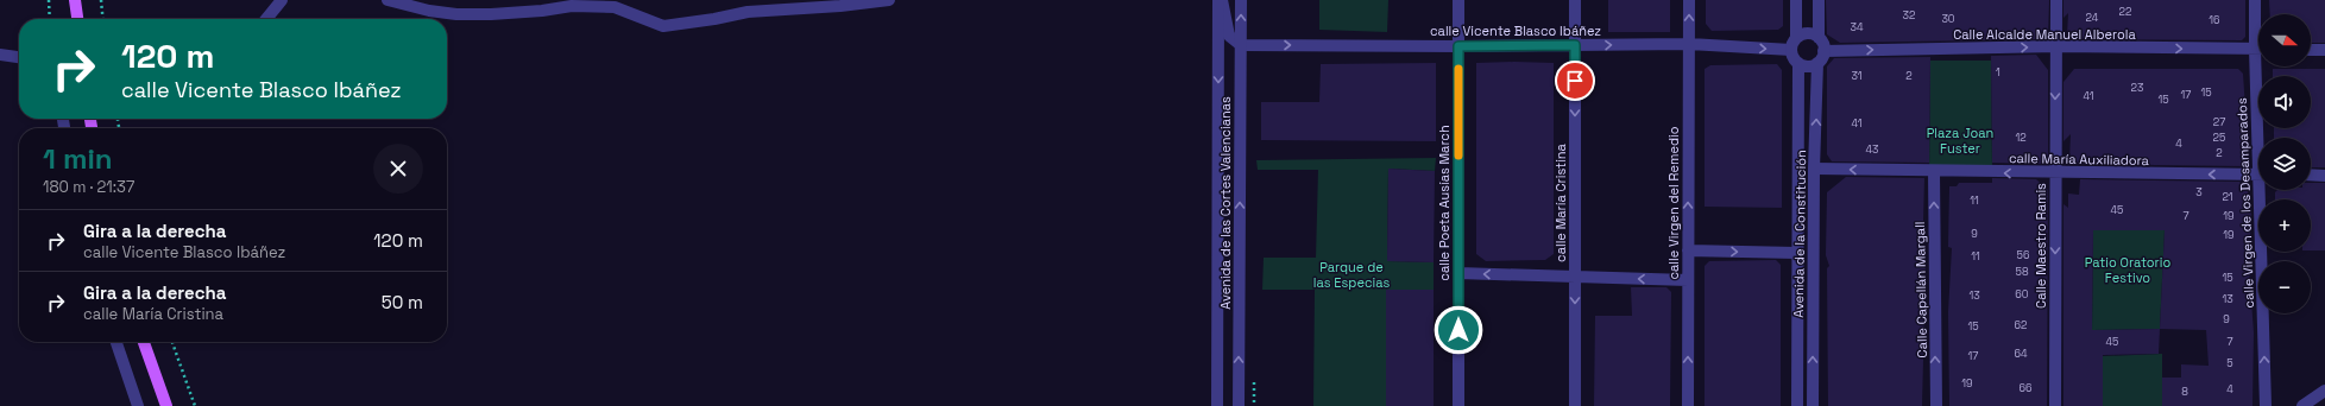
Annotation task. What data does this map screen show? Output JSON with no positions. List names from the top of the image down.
{
  "streets": {
    "street": [
      "calle Vicente Blasco Ibáñez",
      "Calle Alcalde Manuel Alberola",
      "calle María Auxiliadora",
      "Avenida de las Cortes Valencianas",
      "calle Poeta Ausías March",
      "calle María Cristina",
      "calle Virgen del Remedio",
      "calle Virgen de los Desamparados",
      "Avenida de la Constitución",
      "Calle Maestro Ramis",
      "Calle Capellán Margall"
    ]
  },
  "crossings": [
    ["calle Vicente Blasco Ibáñez", "Calle Alcalde Manuel Alberola"],
    ["calle Vicente Blasco Ibáñez", "Avenida de las Cortes Valencianas"],
    ["calle Vicente Blasco Ibáñez", "calle Poeta Ausías March"],
    ["calle Vicente Blasco Ibáñez", "calle María Cristina"],
    ["calle Vicente Blasco Ibáñez", "calle Virgen del Remedio"],
    ["calle Vicente Blasco Ibáñez", "Avenida de la Constitución"],
    ["Calle Alcalde Manuel Alberola", "Avenida de la Constitución"],
    ["Calle Alcalde Manuel Alberola", "Calle Maestro Ramis"],
    ["calle María Auxiliadora", "Avenida de la Constitución"],
    ["calle María Auxiliadora", "Calle Maestro Ramis"],
    ["calle María Auxiliadora", "Calle Capellán Margall"]
  ],
  "one_way": [
    "calle Vicente Blasco Ibáñez",
    "Calle Alcalde Manuel Alberola",
    "calle María Auxiliadora",
    "calle María Cristina",
    "calle Virgen del Remedio",
    "calle Virgen de los Desamparados",
    "Calle Maestro Ramis",
    "Calle Capellán Margall"
  ],
  "parks": ["Plaza Joan Fuster", "Patio Oratorio Festivo", "Parque de las Especias"],
  "house_numbers": [
    "22",
    "32",
    "24",
    "30",
    "16",
    "34",
    "1",
    "31",
    "2",
    "23",
    "15",
    "17",
    "41",
    "15",
    "27",
    "41",
    "12",
    "25",
    "4",
    "43",
    "2",
    "3",
    "21",
    "11",
    "45",
    "7",
    "19",
    "9",
    "19",
    "56",
    "11",
    "58",
    "15",
    "60",
    "13",
    "13",
    "9",
    "62",
    "15",
    "45",
    "7",
    "64",
    "17",
    "5",
    "19",
    "66",
    "4",
    "8"
  ],
  "north": "right",
  "page": {
    "map_buttons": ["+", "−"],
    "turn": ["120 m", "calle Vicente Blasco Ibáñez"],
    "heading": ["1 min", "180 m · 21:37"],
    "list": [
      {
        "name": "Gira a la derecha",
        "note": "calle Vicente Blasco Ibáñez",
        "value": "120 m"
      },
      {
        "name": "Gira a la derecha",
        "note": "calle María Cristina",
        "value": "50 m"
      }
    ]
  }
}
